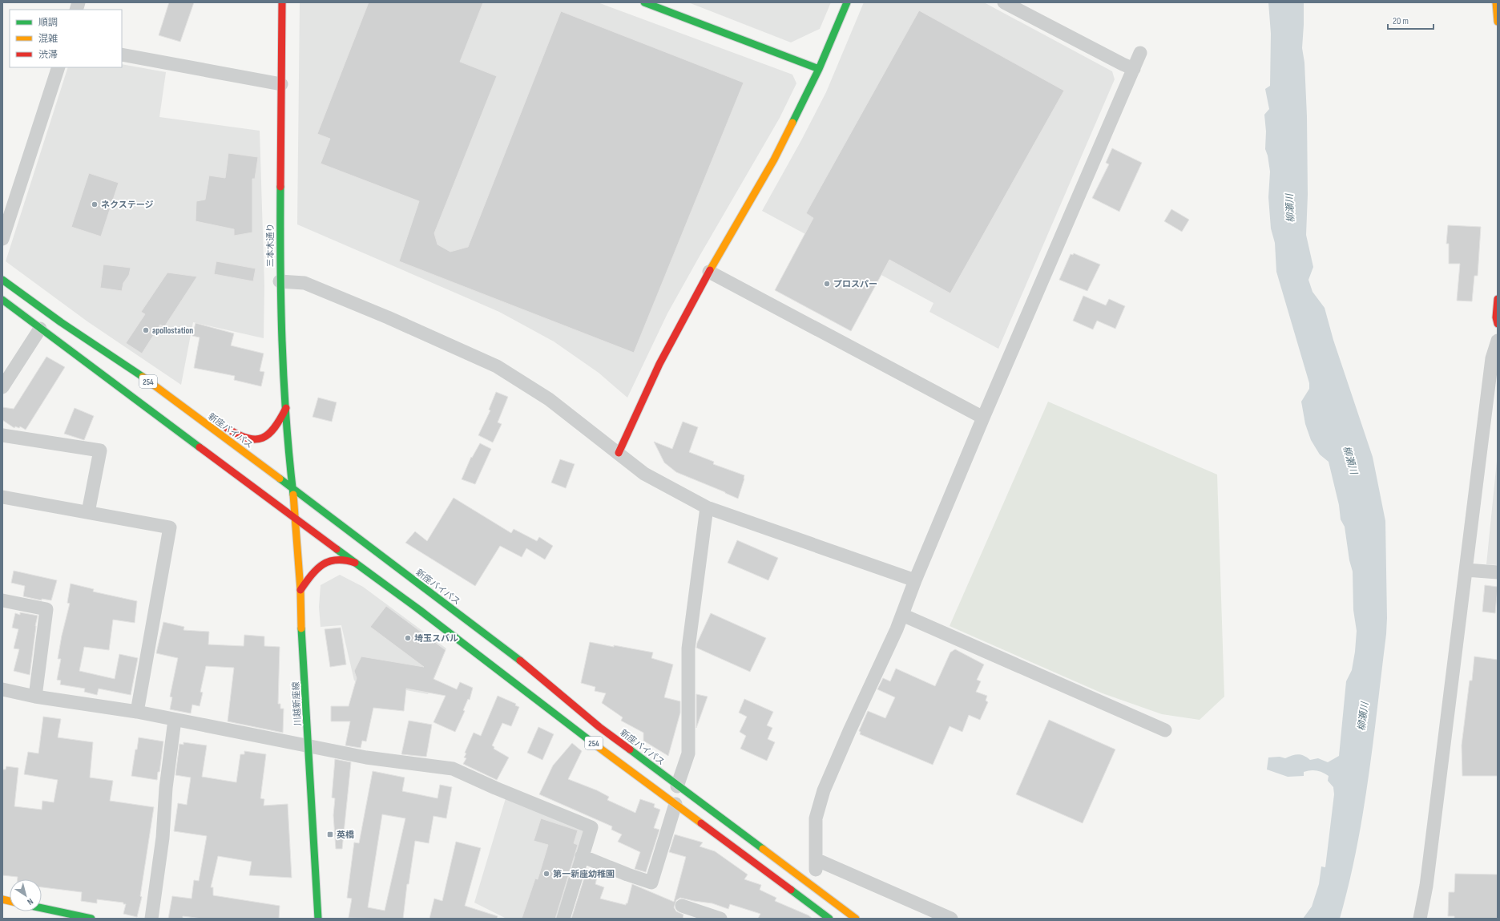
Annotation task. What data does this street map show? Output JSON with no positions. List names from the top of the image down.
{
  "streets": {
    "main road": [
      "三本木通り",
      "254",
      "新座バイパス",
      "川越新座線"
    ]
  },
  "crossings": [
    ["三本木通り", "新座バイパス"],
    ["三本木通り", "川越新座線"],
    ["254", "川越新座線"],
    ["新座バイパス", "川越新座線"]
  ],
  "water": ["柳瀬川"],
  "places": {
    "other": [
      "ネクステージ",
      "プロスパー",
      "apollostation",
      "埼玉スバル",
      "第一新座幼稚園"
    ],
    "transit": ["英橋"]
  },
  "legend": ["順調", "混雑", "渋滞"],
  "scale_bar": "20 m",
  "north": "bottom right"
}
